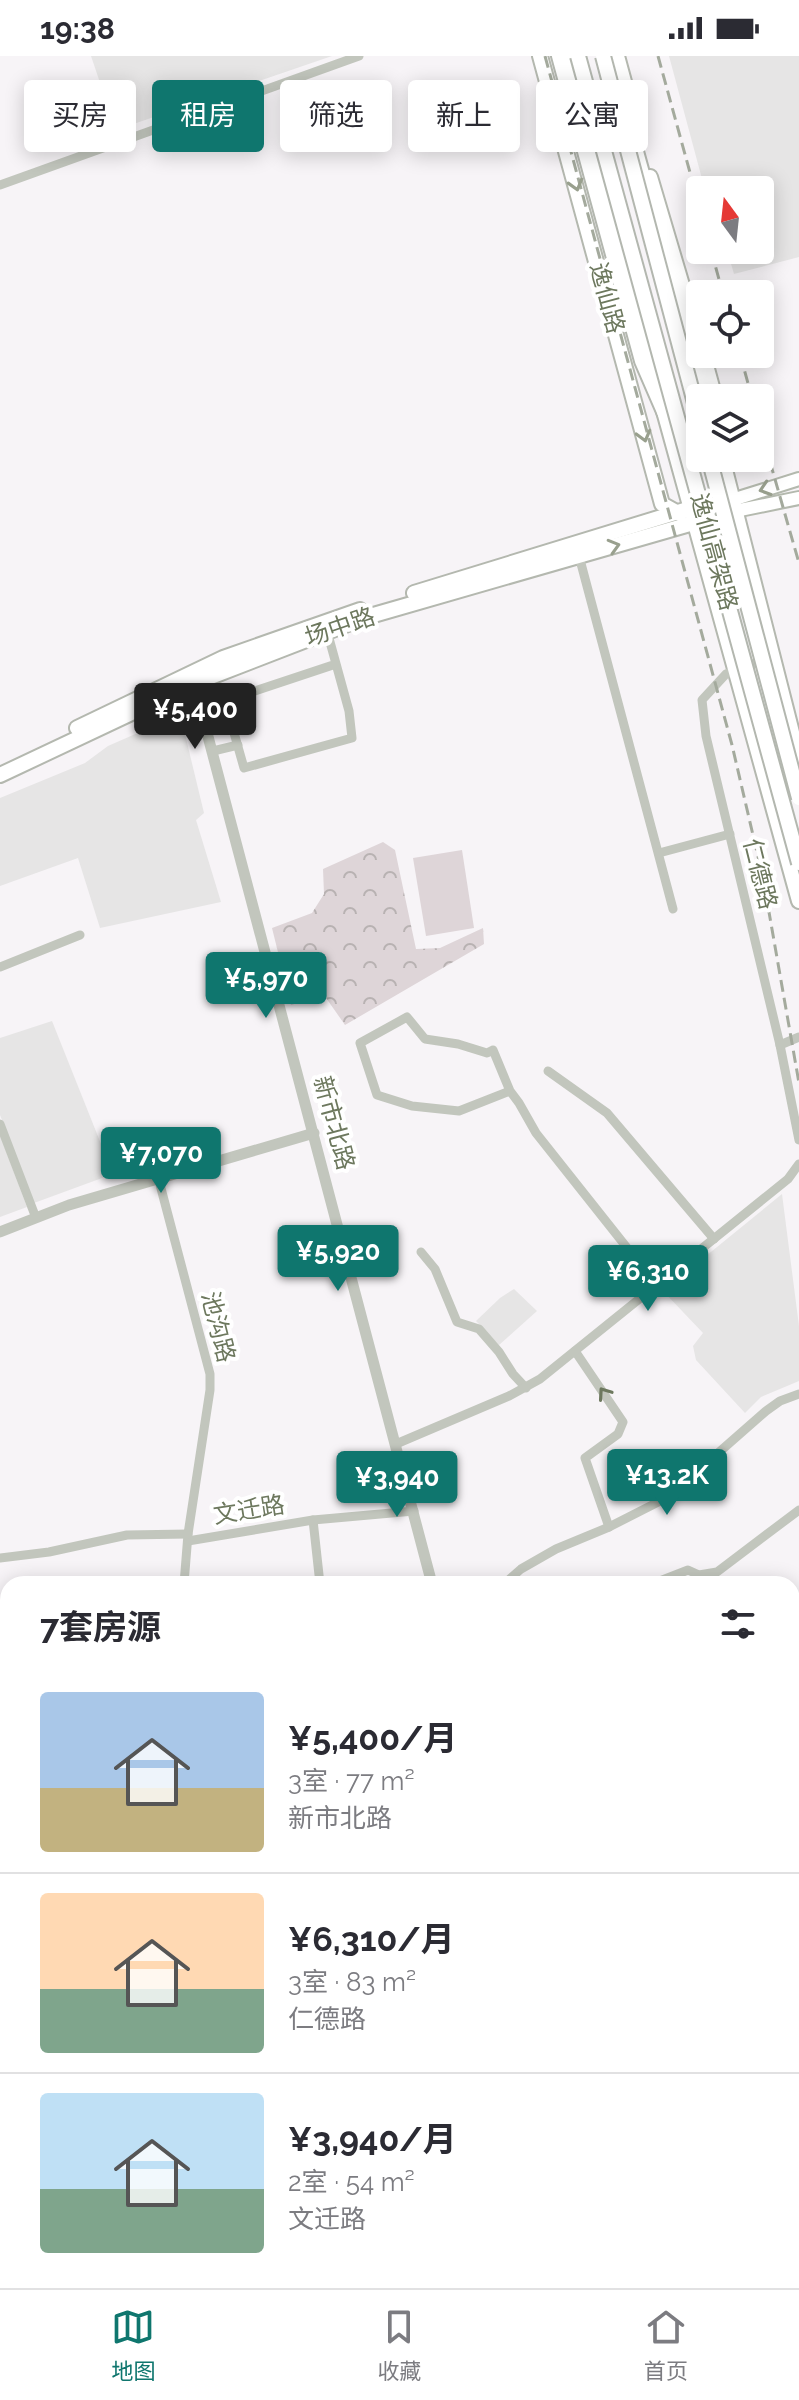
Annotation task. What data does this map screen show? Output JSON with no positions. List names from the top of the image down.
{
  "streets": {
    "main road": ["逸仙路", "逸仙高架路", "场中路"],
    "street": [
      "仁德路",
      "新市北路",
      "池沟路",
      "文迁路"
    ]
  },
  "crossings": [
    ["逸仙路", "场中路"],
    ["逸仙路", "仁德路"],
    ["场中路", "新市北路"],
    ["新市北路", "文迁路"],
    ["池沟路", "文迁路"]
  ],
  "north": "top",
  "page": {
    "status": "19:38",
    "chip": [
      "买房",
      "租房",
      "筛选",
      "新上",
      "公寓"
    ],
    "price": [
      "¥5,400",
      "¥5,970",
      "¥7,070",
      "¥5,920",
      "¥6,310",
      "¥13.2K",
      "¥3,940"
    ],
    "heading": "7套房源",
    "list": [
      {
        "name": "¥5,400/月",
        "note": "3室 · 77 m² · 新市北路"
      },
      {
        "name": "¥6,310/月",
        "note": "3室 · 83 m² · 仁德路"
      },
      {
        "name": "¥3,940/月",
        "note": "2室 · 54 m² · 文迁路"
      }
    ],
    "tabs": ["地图", "收藏", "首页"]
  }
}
